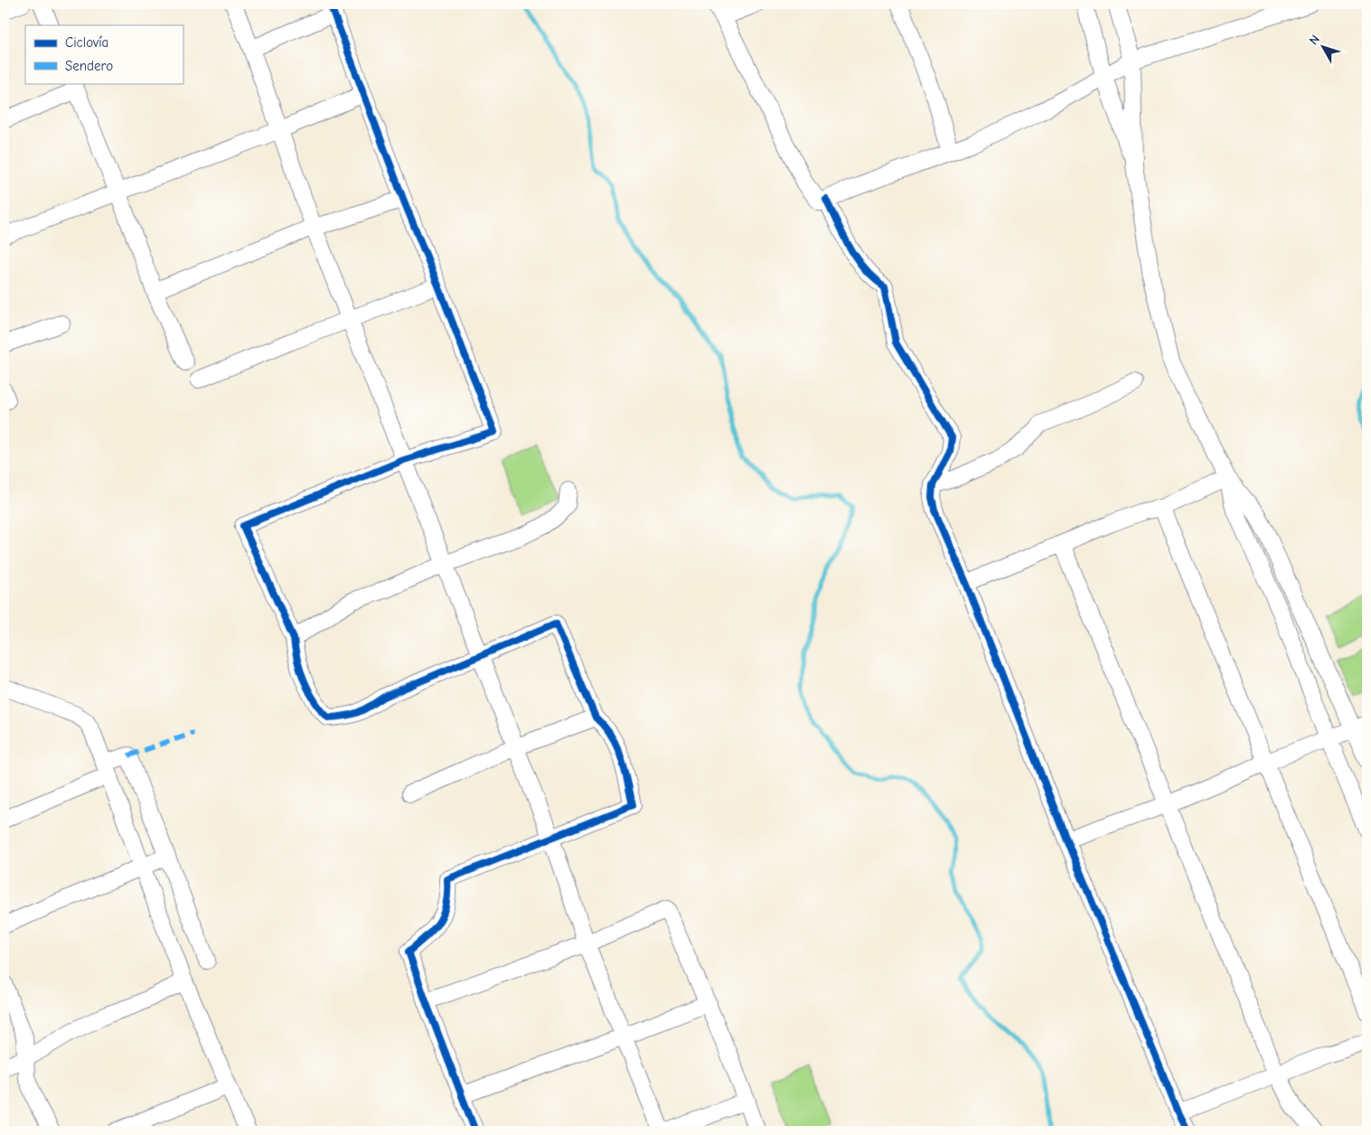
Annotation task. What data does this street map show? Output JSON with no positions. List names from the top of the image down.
{
  "legend": ["Ciclovía", "Sendero"],
  "north": "top left"
}
